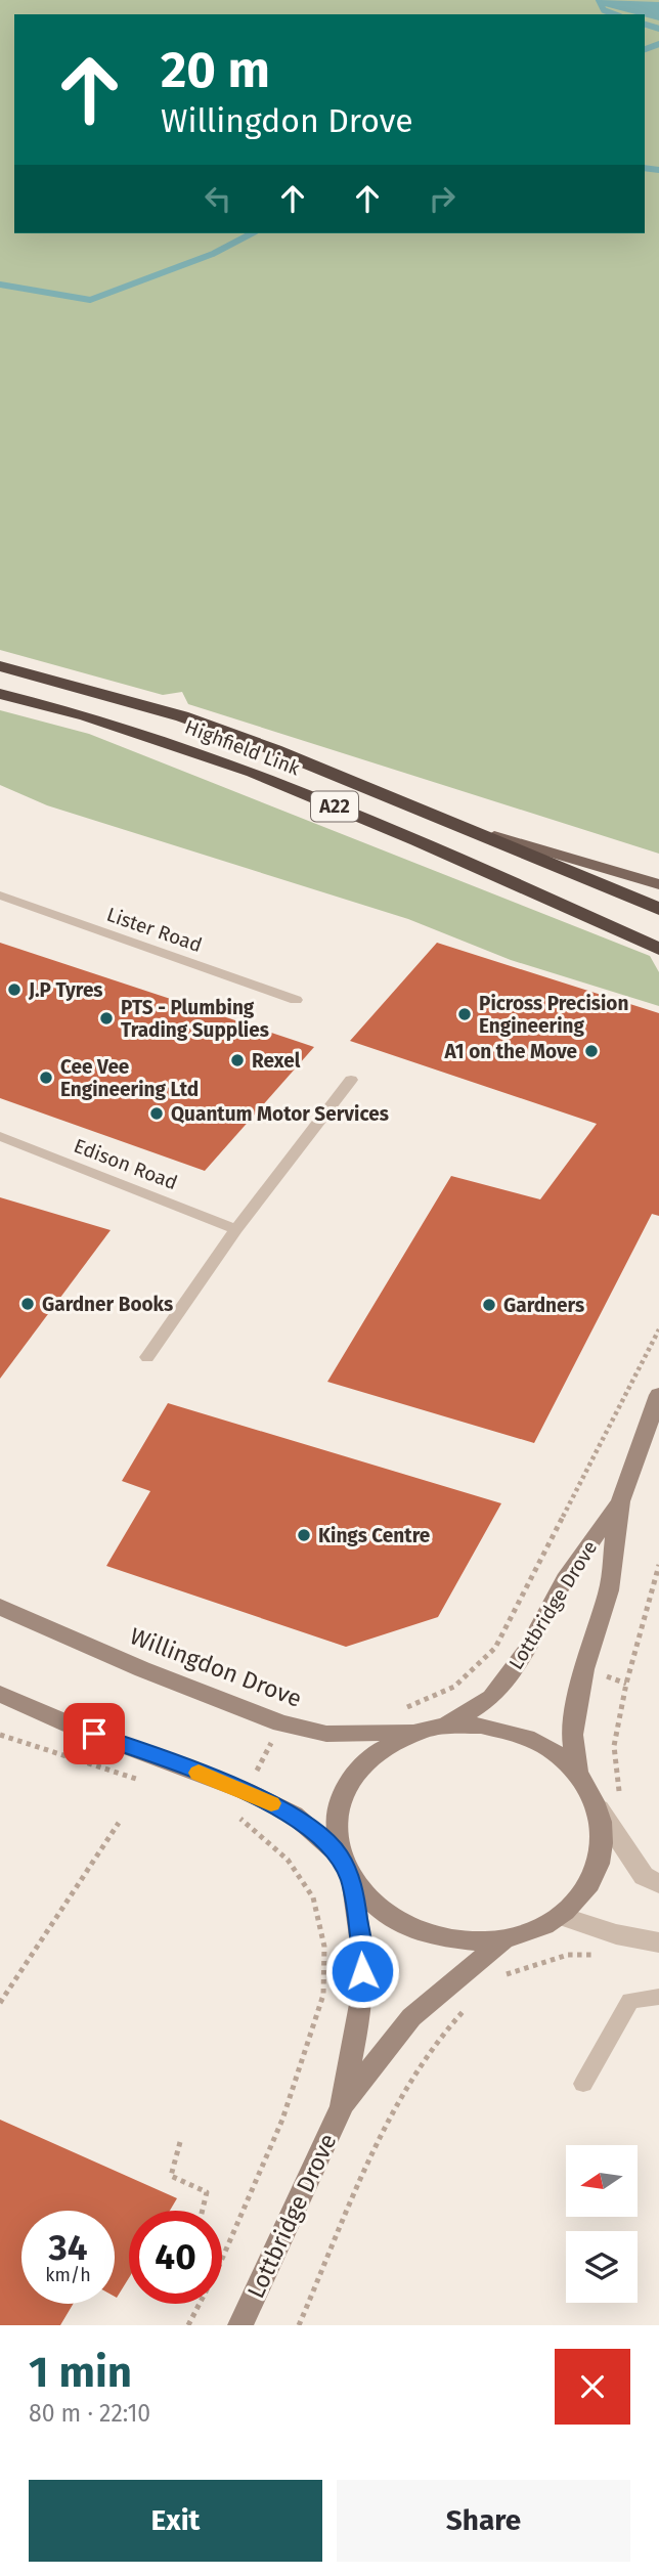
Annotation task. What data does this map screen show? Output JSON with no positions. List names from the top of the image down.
{
  "streets": {
    "highway": ["Highfield Link", "A22"],
    "street": ["Lottbridge Drove", "Willingdon Drove"],
    "lane": ["Lister Road", "Edison Road"]
  },
  "crossings": [
    ["Lottbridge Drove", "Willingdon Drove"]
  ],
  "places": [
    "J.P Tyres",
    "Picross Precision Engineering",
    "PTS - Plumbing Trading Supplies",
    "A1 on the Move",
    "Rexel",
    "Cee Vee Engineering Ltd",
    "Quantum Motor Services",
    "Gardner Books",
    "Gardners",
    "Kings Centre"
  ],
  "north": "left",
  "page": {
    "turn": ["20 m", "Willingdon Drove"],
    "speed": "34 km/h",
    "limit": "40",
    "heading": ["1 min", "80 m · 22:10"],
    "buttons": ["Exit", "Share"]
  }
}
